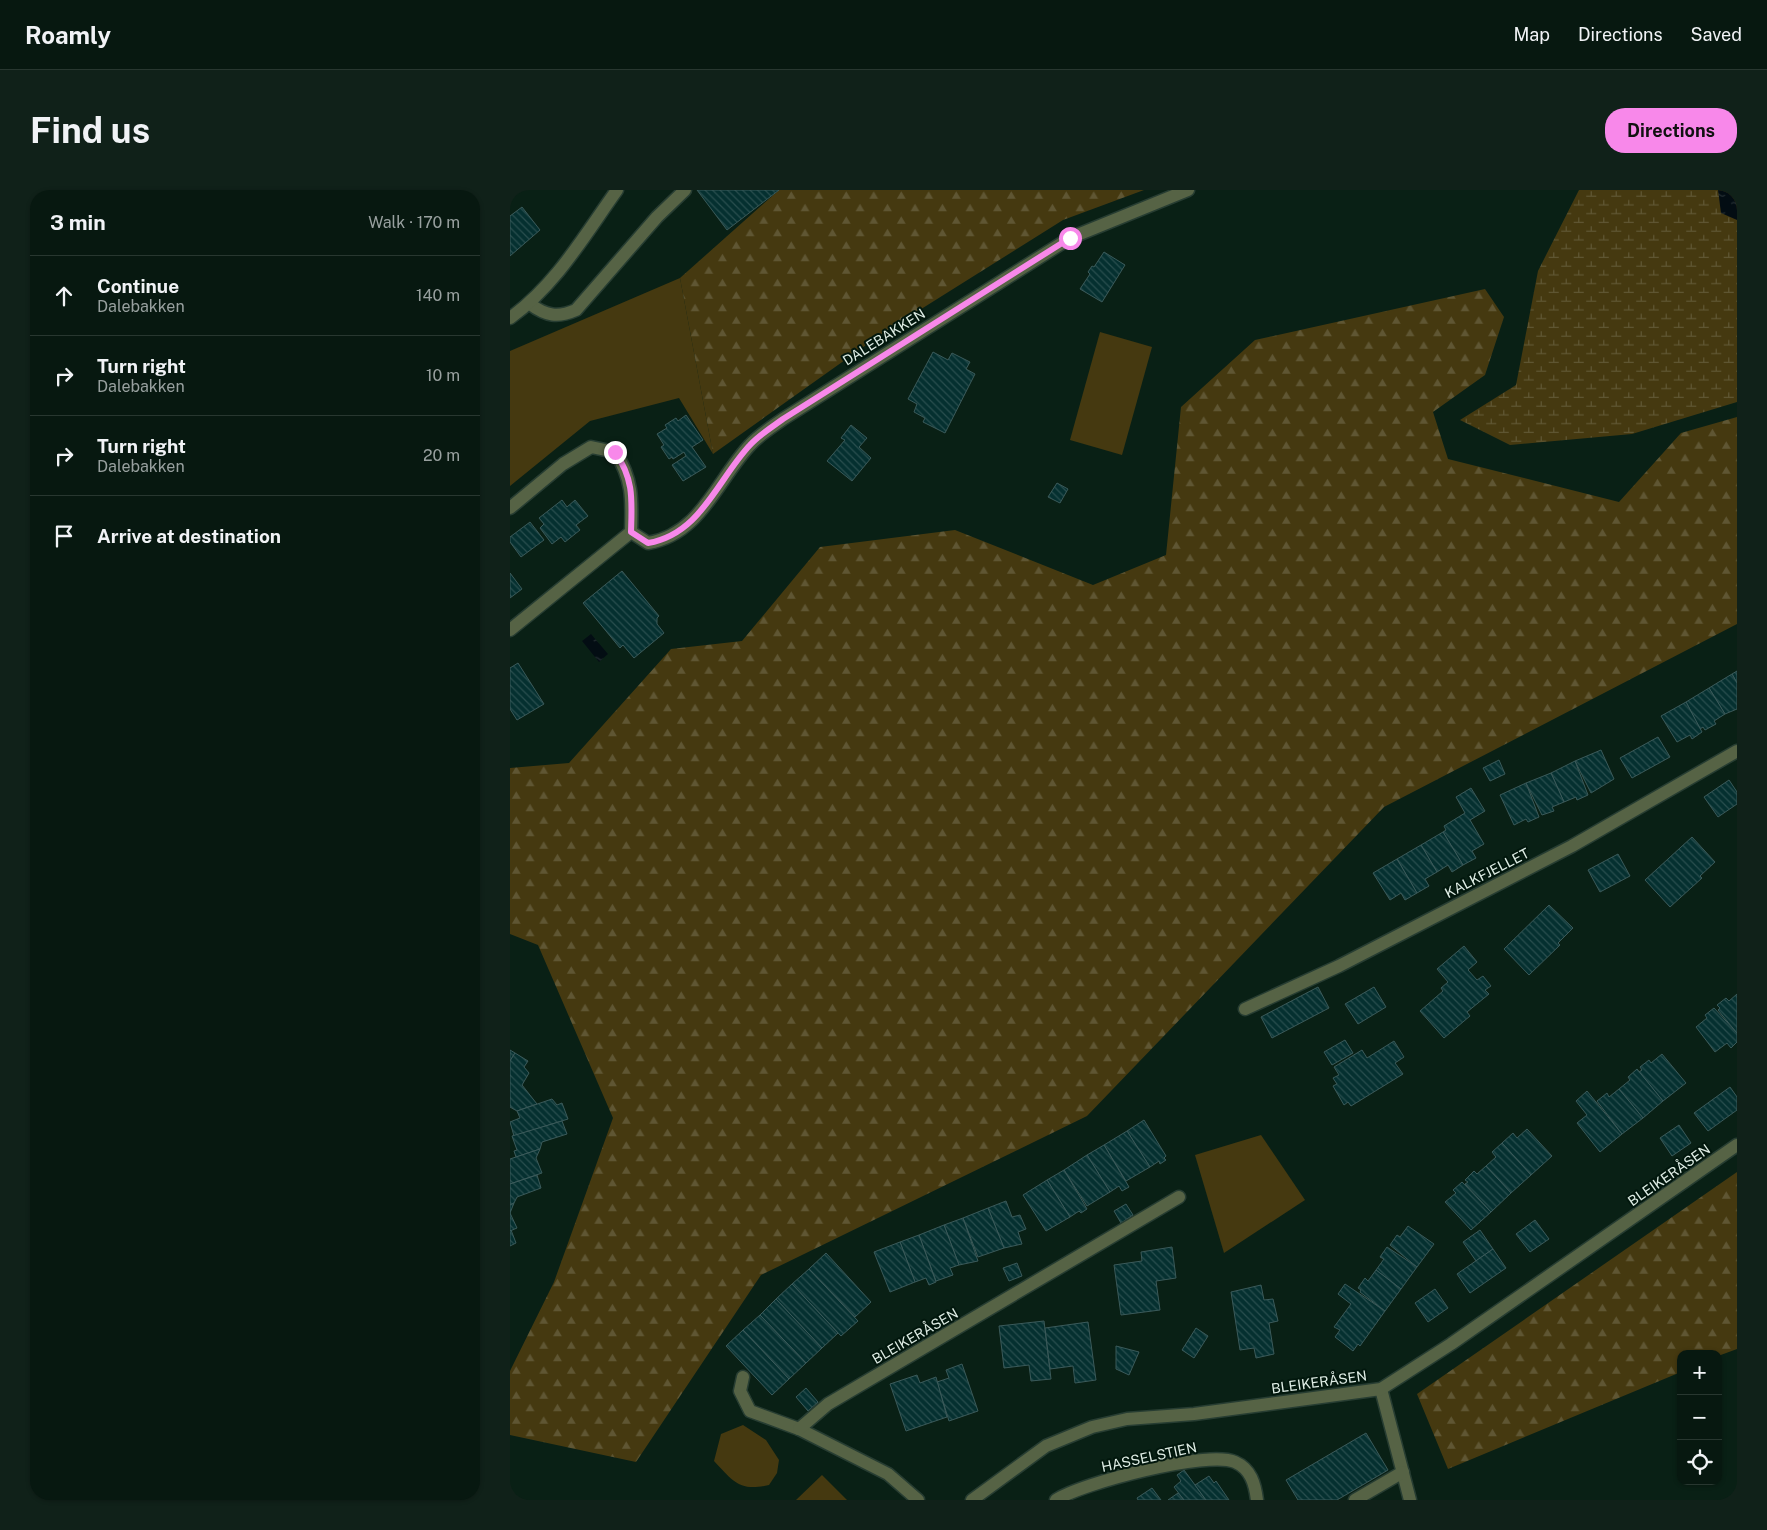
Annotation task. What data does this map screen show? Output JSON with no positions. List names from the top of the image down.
{
  "streets": {
    "street": [
      "DALEBAKKEN",
      "KALKFJELLET",
      "BLEIKERÅSEN",
      "HASSELSTIEN"
    ]
  },
  "page": {
    "header": "Roamly",
    "nav": ["Map", "Directions", "Saved"],
    "buttons": "Directions",
    "title": "Find us",
    "heading": ["3 min", "Walk · 170 m"],
    "list": [
      ["Continue", "Dalebakken", "140 m"],
      ["Turn right", "Dalebakken", "10 m"],
      ["Turn right", "Dalebakken", "20 m"],
      "Arrive at destination"
    ],
    "map_buttons": ["+", "−"]
  }
}
